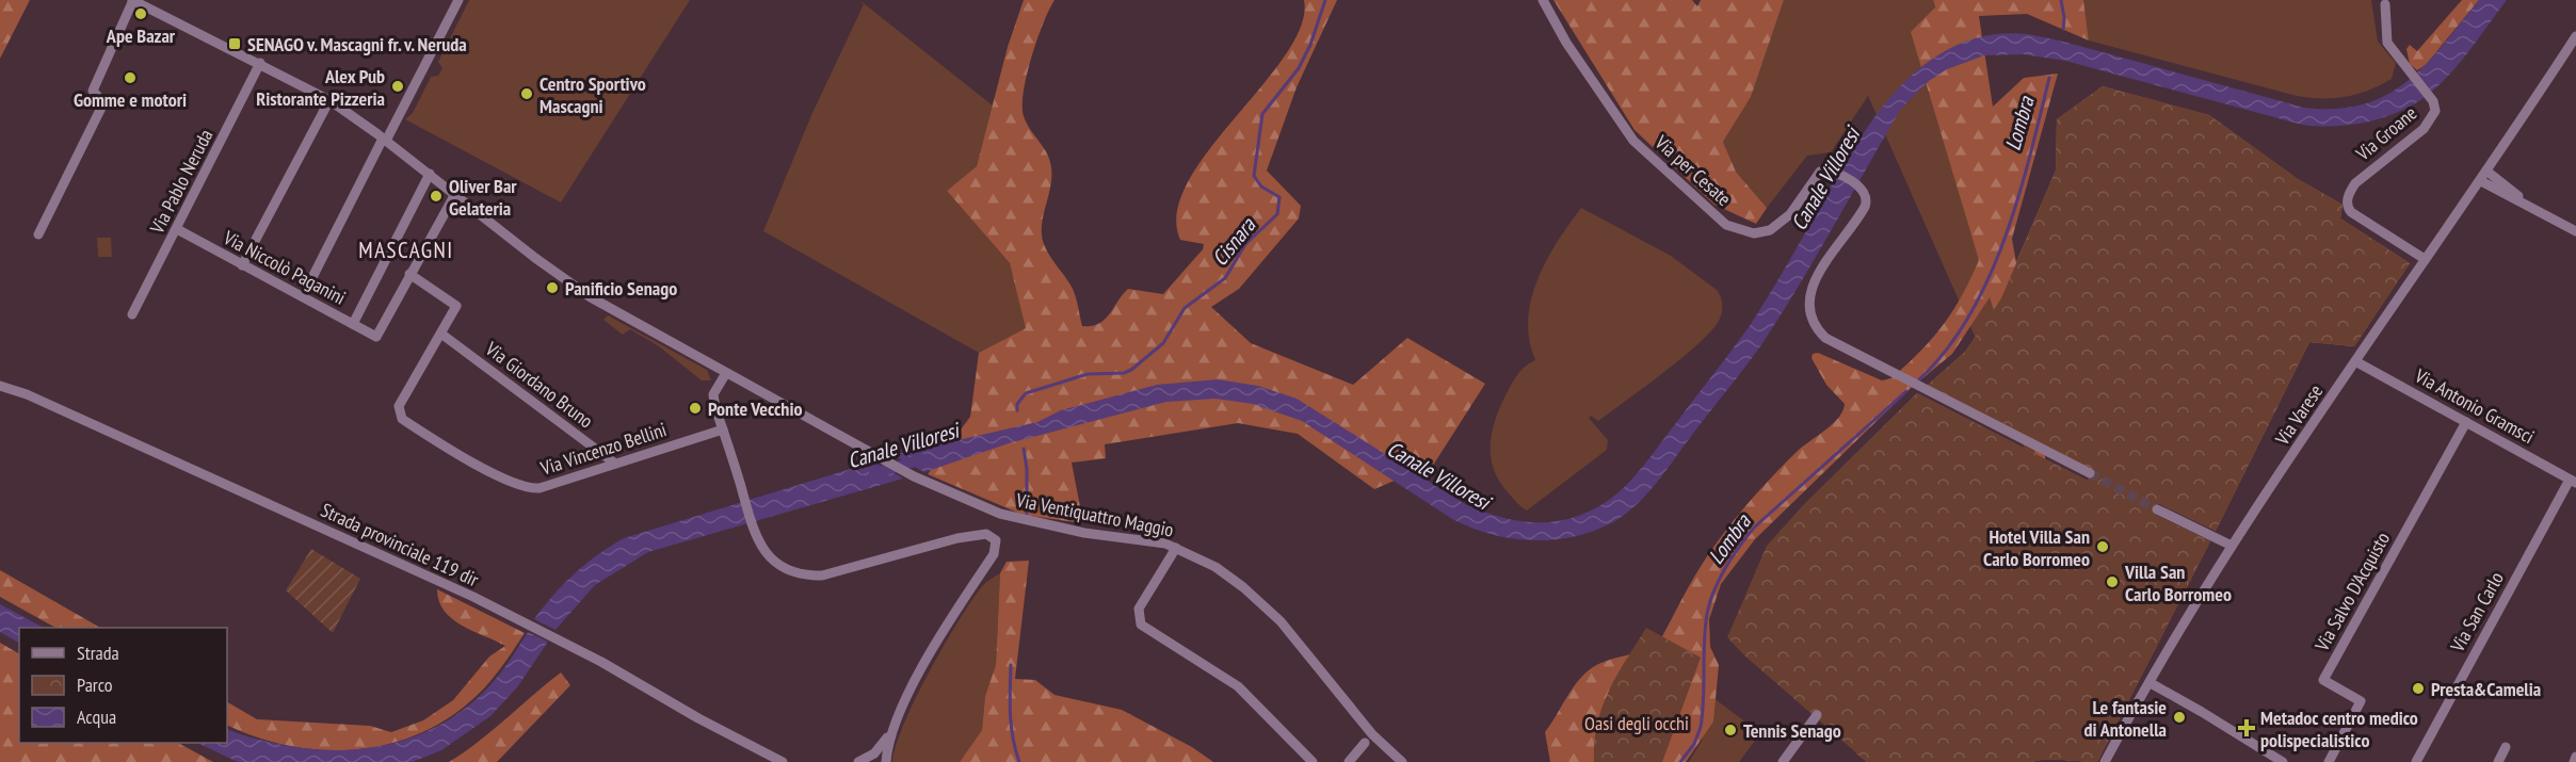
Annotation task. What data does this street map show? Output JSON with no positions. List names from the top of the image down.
{
  "streets": {
    "street": [
      "Via Groane",
      "Via per Cesate",
      "Via Pablo Neruda",
      "Via Niccolò Paganini",
      "Via Giordano Bruno",
      "Via Antonio Gramsci",
      "Via Varese",
      "Via Vincenzo Bellini",
      "Via Ventiquattro Maggio",
      "Strada provinciale 119 dir",
      "Via Salvo D'Acquisto",
      "Via San Carlo"
    ]
  },
  "crossings": [
    ["Via Groane", "Via Varese"],
    ["Via Pablo Neruda", "Via Niccolò Paganini"],
    ["Via Pablo Neruda", "Via Ventiquattro Maggio"],
    ["Via Giordano Bruno", "Via Vincenzo Bellini"],
    ["Via Antonio Gramsci", "Via Varese"],
    ["Via Antonio Gramsci", "Via Salvo D'Acquisto"],
    ["Via Antonio Gramsci", "Via San Carlo"]
  ],
  "districts": ["MASCAGNI"],
  "water": ["Lombra", "Canale Villoresi", "Cisnara"],
  "parks": ["Oasi degli occhi"],
  "places": {
    "other": [
      "Ape Bazar",
      "Gomme e motori",
      "Alex Pub Ristorante Pizzeria",
      "Centro Sportivo Mascagni",
      "Oliver Bar Gelateria",
      "Panificio Senago",
      "Ponte Vecchio",
      "Hotel Villa San Carlo Borromeo",
      "Villa San Carlo Borromeo",
      "Presta&Camelia",
      "Le fantasie di Antonella",
      "Tennis Senago"
    ],
    "transit": ["SENAGO v. Mascagni fr. v. Neruda"],
    "health": ["Metadoc centro medico polispecialistico"]
  },
  "legend": ["Strada", "Parco", "Acqua"]
}
